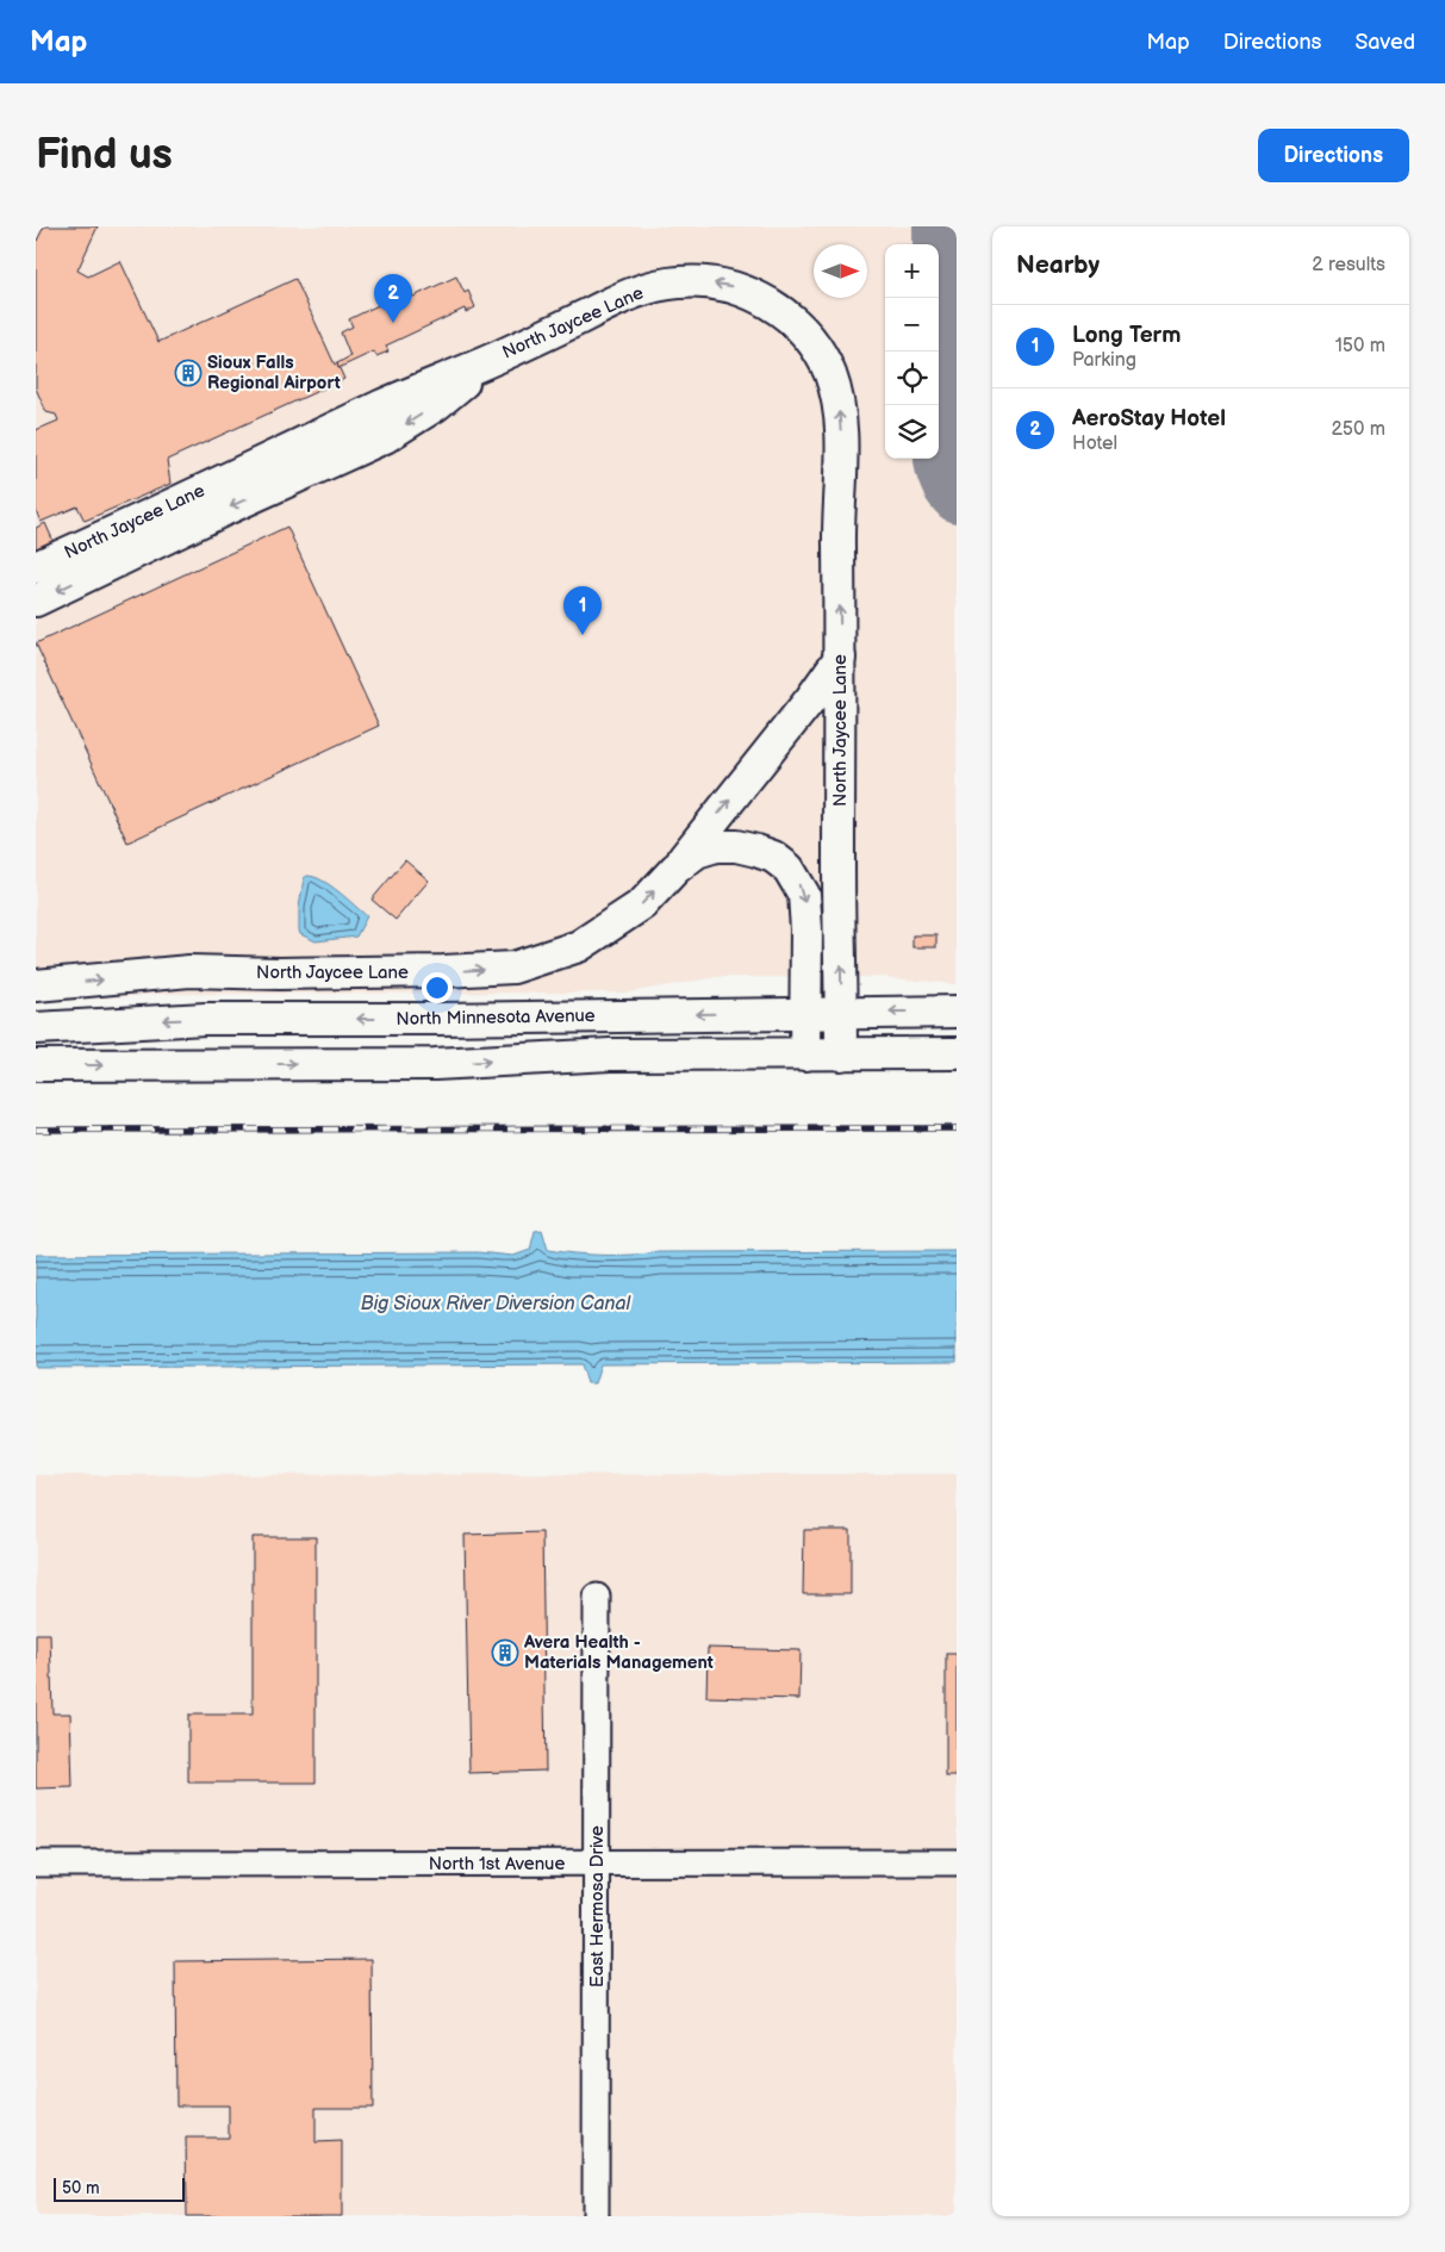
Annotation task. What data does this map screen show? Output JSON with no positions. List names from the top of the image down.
{
  "streets": {
    "main road": ["North Jaycee Lane", "North Minnesota Avenue"],
    "street": ["North 1st Avenue", "East Hermosa Drive"]
  },
  "crossings": [
    ["North Jaycee Lane", "North Minnesota Avenue"],
    ["North 1st Avenue", "East Hermosa Drive"]
  ],
  "water": ["Big Sioux River Diversion Canal"],
  "places": {
    "building": ["Sioux Falls Regional Airport", "Avera Health - Materials Management"]
  },
  "scale_bar": "50 m",
  "north": "right",
  "page": {
    "header": "Map",
    "nav": ["Map", "Directions", "Saved"],
    "buttons": "Directions",
    "title": "Find us",
    "heading": ["Nearby", "2 results"],
    "map_buttons": ["+", "−"],
    "pins": ["2", "1"],
    "list": [
      {
        "mark": "1",
        "name": "Long Term",
        "note": "Parking",
        "value": "150 m"
      },
      {
        "mark": "2",
        "name": "AeroStay Hotel",
        "note": "Hotel",
        "value": "250 m"
      }
    ],
    "scale": "50 m"
  }
}
